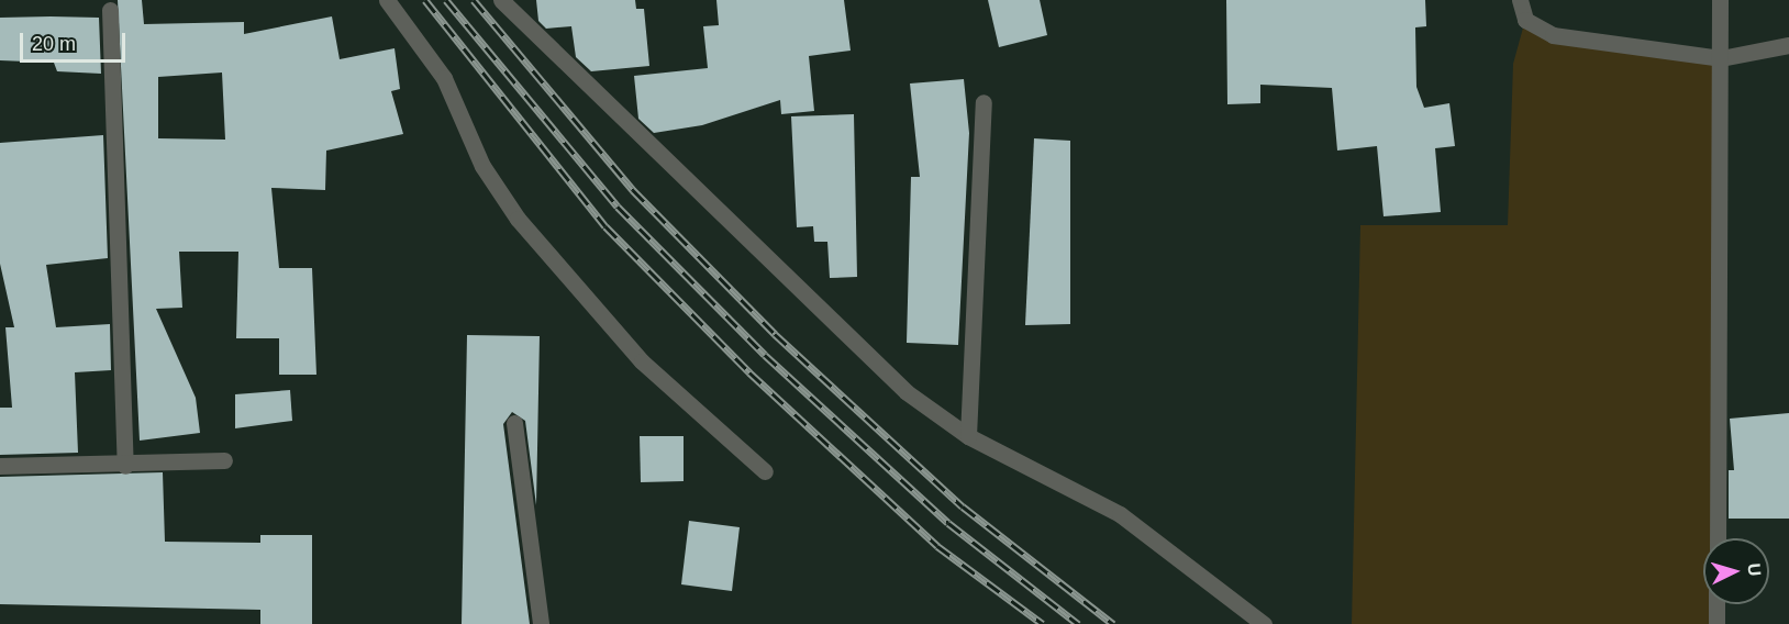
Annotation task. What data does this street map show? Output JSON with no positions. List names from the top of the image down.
{
  "scale_bar": "20 m",
  "north": "right"
}
